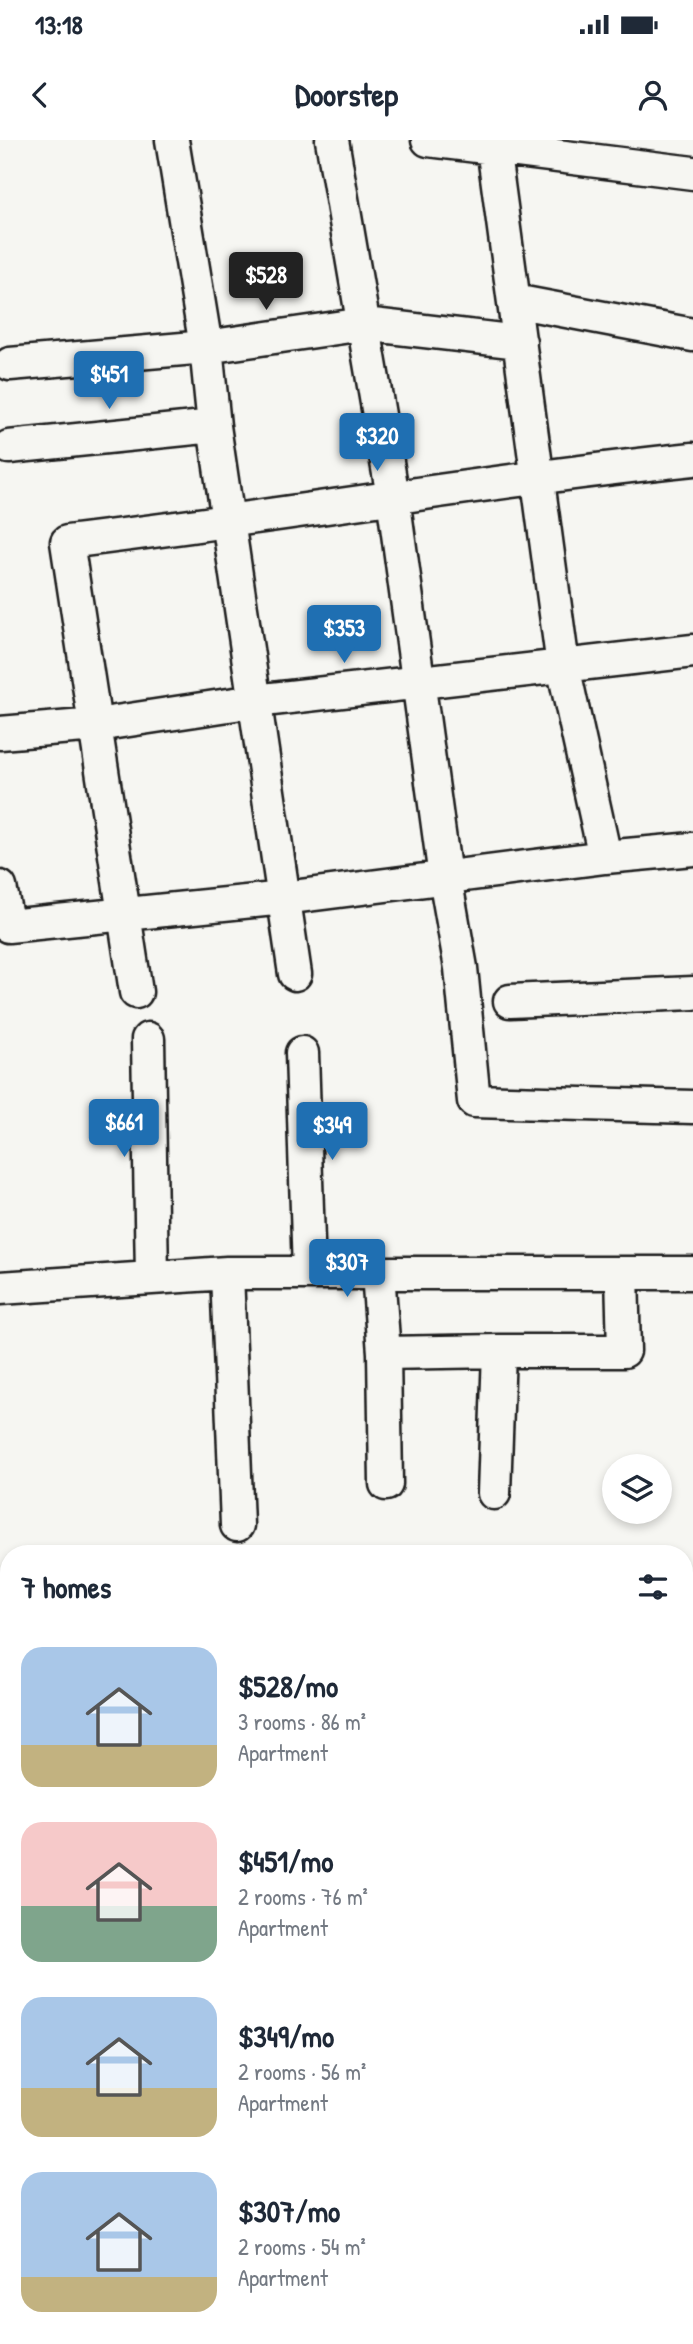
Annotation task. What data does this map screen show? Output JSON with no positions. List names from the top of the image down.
{
  "page": {
    "status": "13:18",
    "header": "Doorstep",
    "price": [
      "$528",
      "$451",
      "$320",
      "$353",
      "$661",
      "$349",
      "$307"
    ],
    "heading": "7 homes",
    "list": [
      {
        "name": "$528/mo",
        "note": "3 rooms · 86 m² · Apartment"
      },
      {
        "name": "$451/mo",
        "note": "2 rooms · 76 m² · Apartment"
      },
      {
        "name": "$349/mo",
        "note": "2 rooms · 56 m² · Apartment"
      },
      {
        "name": "$307/mo",
        "note": "2 rooms · 54 m² · Apartment"
      }
    ]
  }
}
